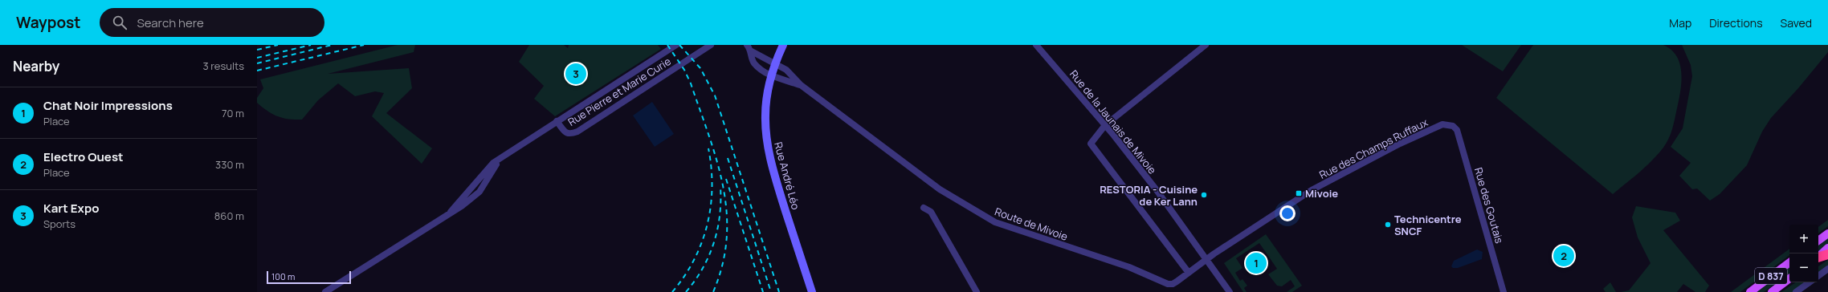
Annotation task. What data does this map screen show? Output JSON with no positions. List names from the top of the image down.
{
  "streets": {
    "main road": ["D 837"],
    "street": [
      "Rue Pierre et Marie Curie",
      "Rue de la Jaunais de Mivoie",
      "Rue des Champs Ruffaux",
      "Rue André Léo",
      "Rue des Goutais",
      "Route de Mivoie"
    ]
  },
  "crossings": [
    ["Rue de la Jaunais de Mivoie", "Rue des Champs Ruffaux"],
    ["Rue de la Jaunais de Mivoie", "Route de Mivoie"],
    ["Rue des Champs Ruffaux", "Rue des Goutais"],
    ["Rue des Champs Ruffaux", "Route de Mivoie"],
    ["Rue André Léo", "Route de Mivoie"]
  ],
  "places": {
    "transit": ["Mivoie"],
    "other": ["RESTORIA - Cuisine de Ker Lann", "Technicentre SNCF"]
  },
  "scale_bar": "100 m",
  "page": {
    "header": "Waypost",
    "search": "Search here",
    "nav": ["Map", "Directions", "Saved"],
    "heading": ["Nearby", "3 results"],
    "pins": ["3", "2", "1"],
    "list": [
      {
        "mark": "1",
        "name": "Chat Noir Impressions",
        "note": "Place",
        "value": "70 m"
      },
      {
        "mark": "2",
        "name": "Electro Ouest",
        "note": "Place",
        "value": "330 m"
      },
      {
        "mark": "3",
        "name": "Kart Expo",
        "note": "Sports",
        "value": "860 m"
      }
    ],
    "map_buttons": ["+", "−"],
    "scale": "100 m"
  }
}
